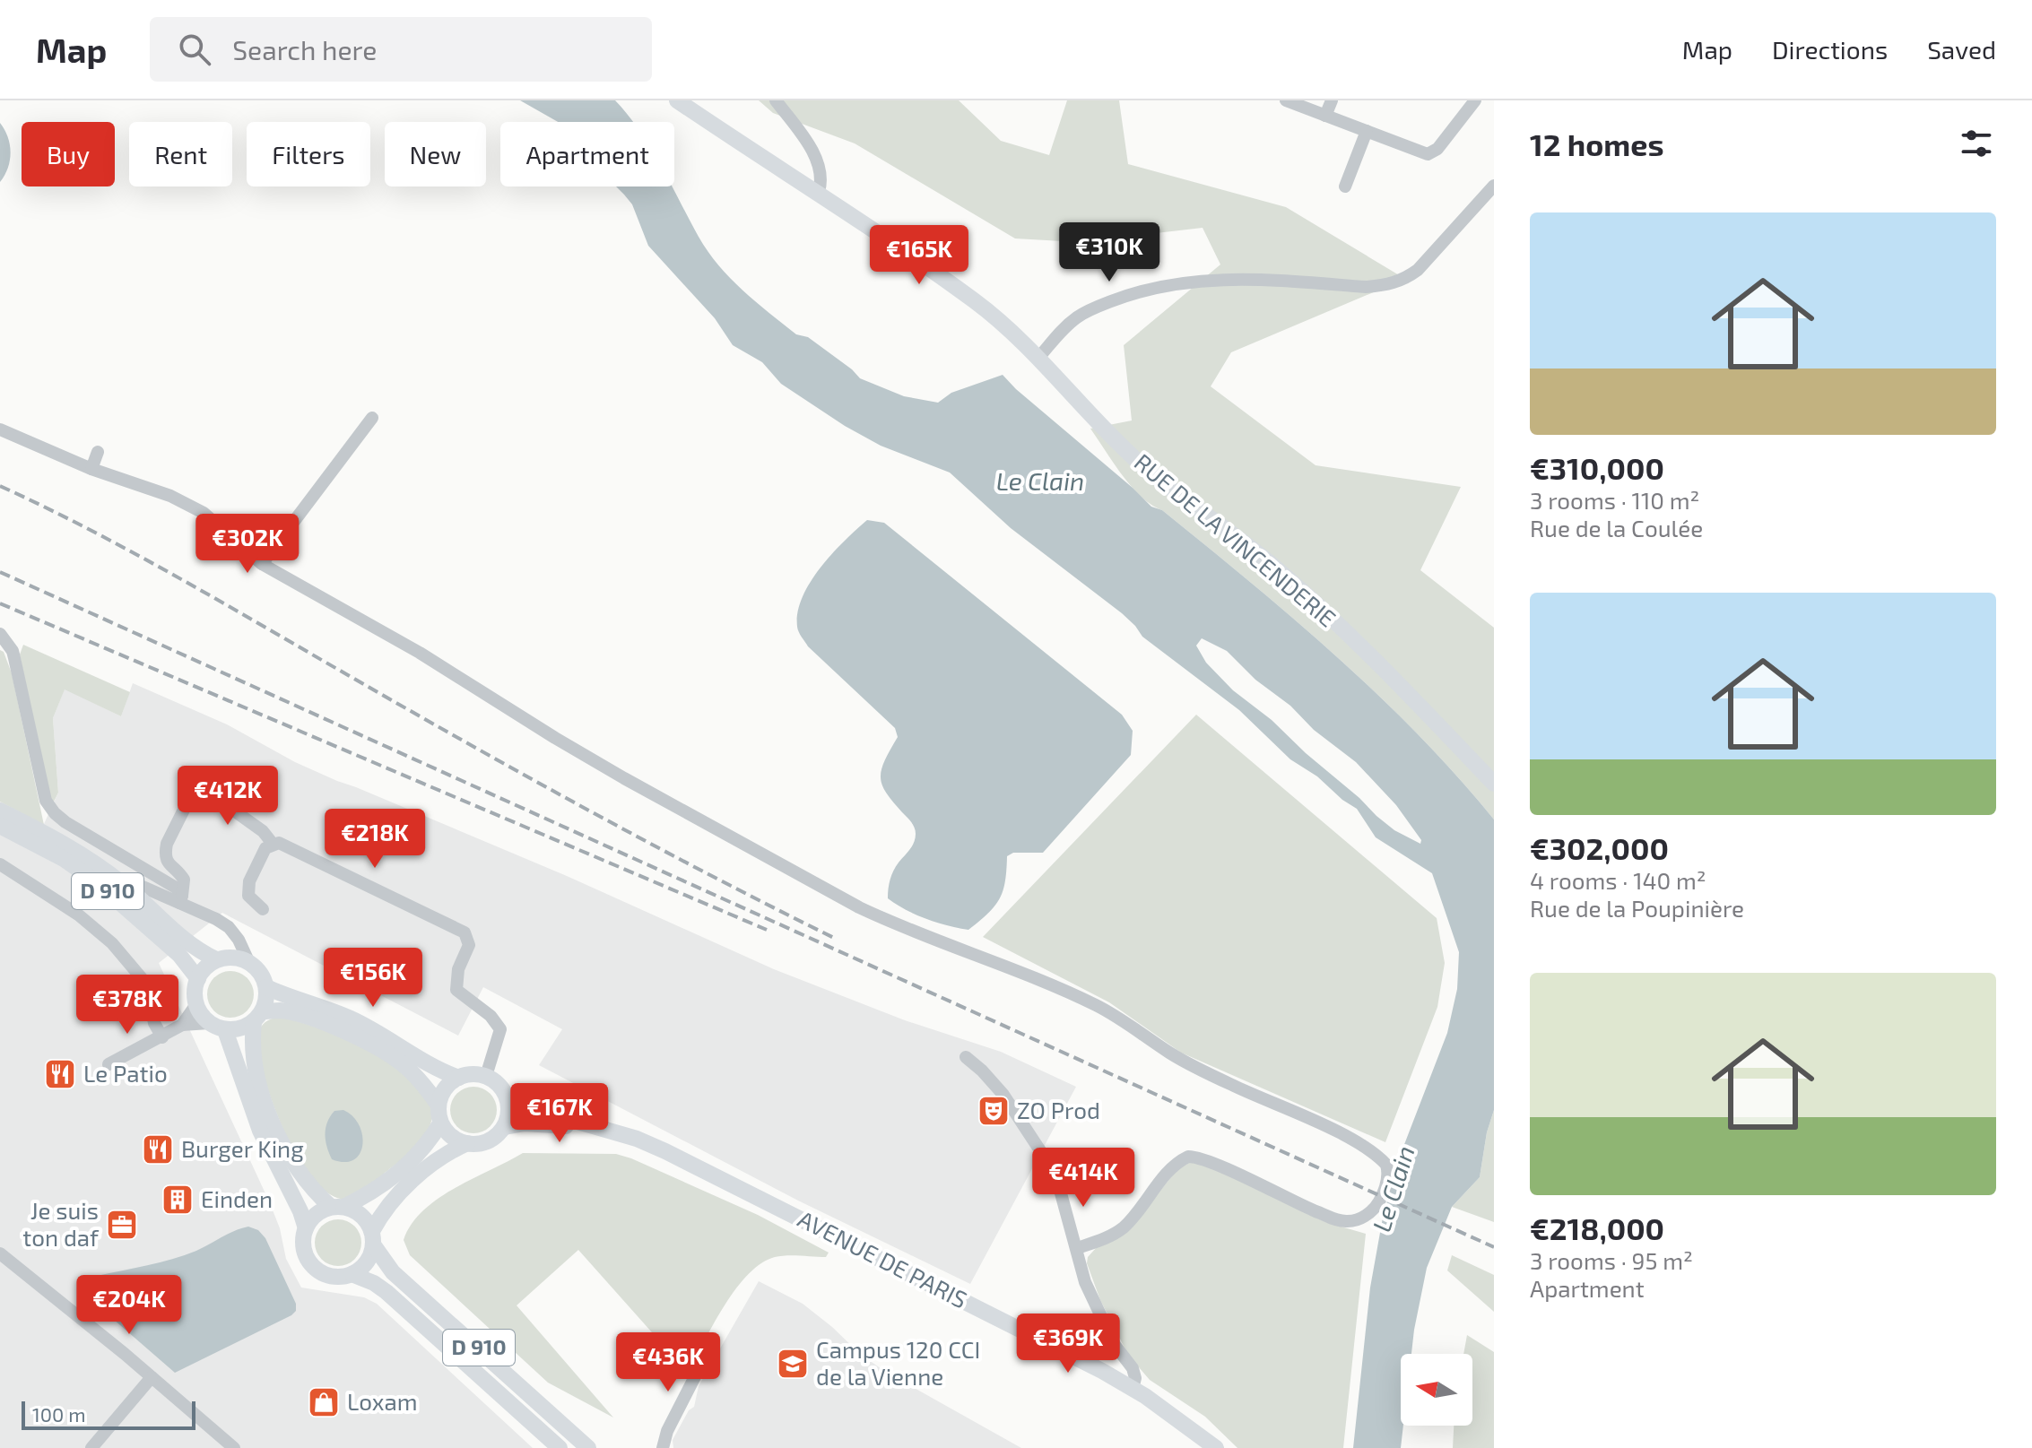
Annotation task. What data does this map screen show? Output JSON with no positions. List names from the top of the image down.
{
  "streets": {
    "main road": ["RUE DE LA VINCENDERIE", "D 910", "AVENUE DE PARIS"]
  },
  "water": ["Le Clain"],
  "places": {
    "restaurant": ["Le Patio", "Burger King"],
    "theatre": ["ZO Prod"],
    "building": ["Einden"],
    "office": ["Je suis ton daf"],
    "school or university": ["Campus 120 CCI de la Vienne"],
    "shop": ["Loxam"]
  },
  "scale_bar": "100 m",
  "north": "left",
  "page": {
    "header": "Map",
    "search": "Search here",
    "nav": ["Map", "Directions", "Saved"],
    "heading": "12 homes",
    "chip": [
      "Buy",
      "Rent",
      "Filters",
      "New",
      "Apartment"
    ],
    "list": [
      {
        "name": "€310,000",
        "note": "3 rooms · 110 m² · Rue de la Coulée"
      },
      {
        "name": "€302,000",
        "note": "4 rooms · 140 m² · Rue de la Poupinière"
      },
      {
        "name": "€218,000",
        "note": "3 rooms · 95 m² · Apartment"
      }
    ],
    "price": [
      "€310K",
      "€165K",
      "€302K",
      "€412K",
      "€218K",
      "€156K",
      "€378K",
      "€167K",
      "€414K",
      "€204K",
      "€369K",
      "€436K"
    ],
    "scale": "100 m"
  }
}
